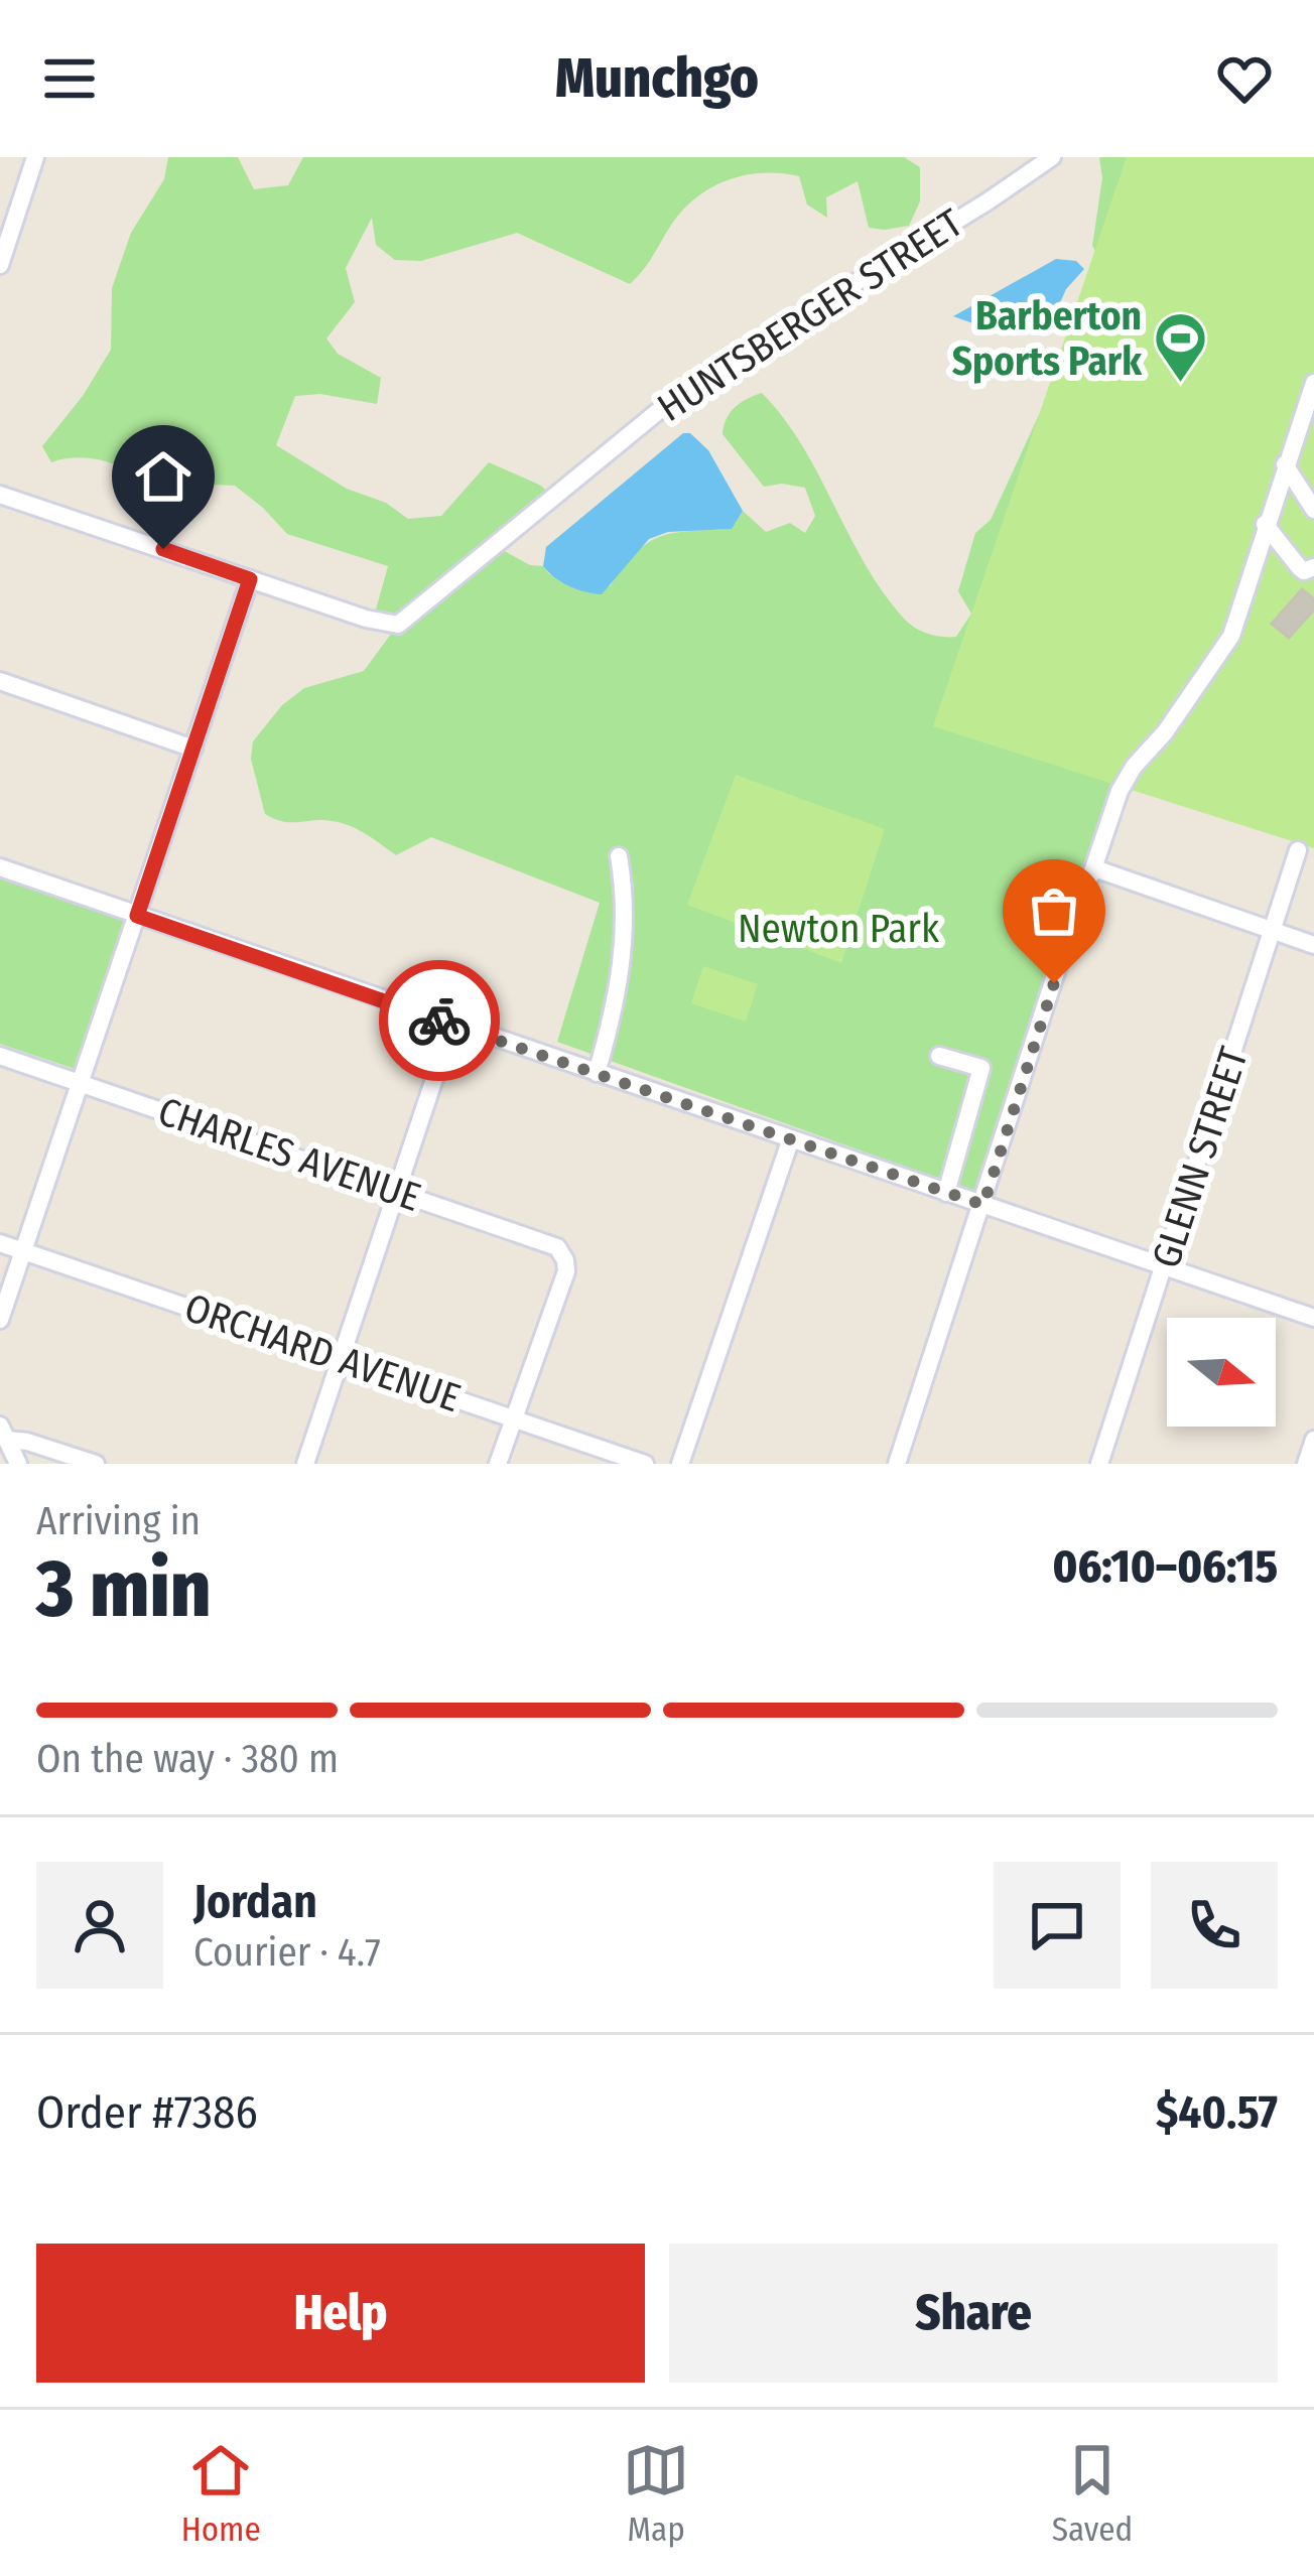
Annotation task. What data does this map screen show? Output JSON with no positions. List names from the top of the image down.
{
  "streets": {
    "street": [
      "HUNTSBERGER STREET",
      "CHARLES AVENUE",
      "GLENN STREET",
      "ORCHARD AVENUE"
    ]
  },
  "crossings": [
    ["CHARLES AVENUE", "ORCHARD AVENUE"]
  ],
  "parks": ["Newton Park"],
  "places": {
    "sports": ["Barberton Sports Park"]
  },
  "north": "right",
  "page": {
    "header": "Munchgo",
    "heading": ["3 min", "Arriving in", "06:10–06:15"],
    "panel": [
      "Jordan",
      "Courier · 4.7",
      "Order #7386",
      "$40.57"
    ],
    "bar": "On the way · 380 m",
    "buttons": ["Help", "Share"],
    "tabs": ["Home", "Map", "Saved"]
  }
}
